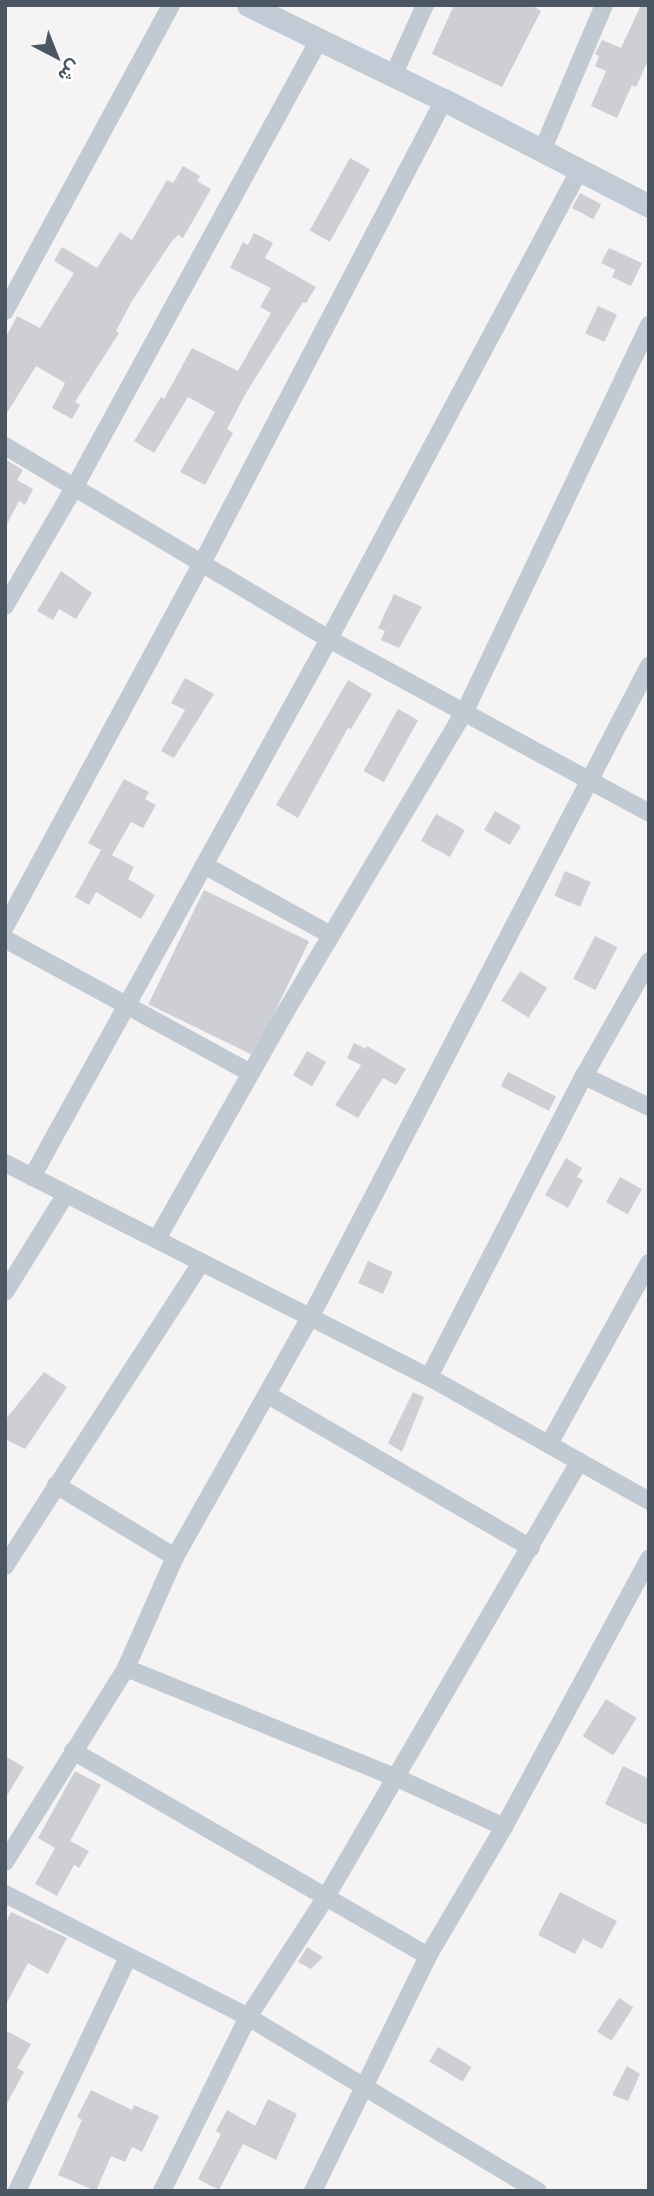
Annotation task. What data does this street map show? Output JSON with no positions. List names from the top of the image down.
{
  "north": "bottom right"
}
